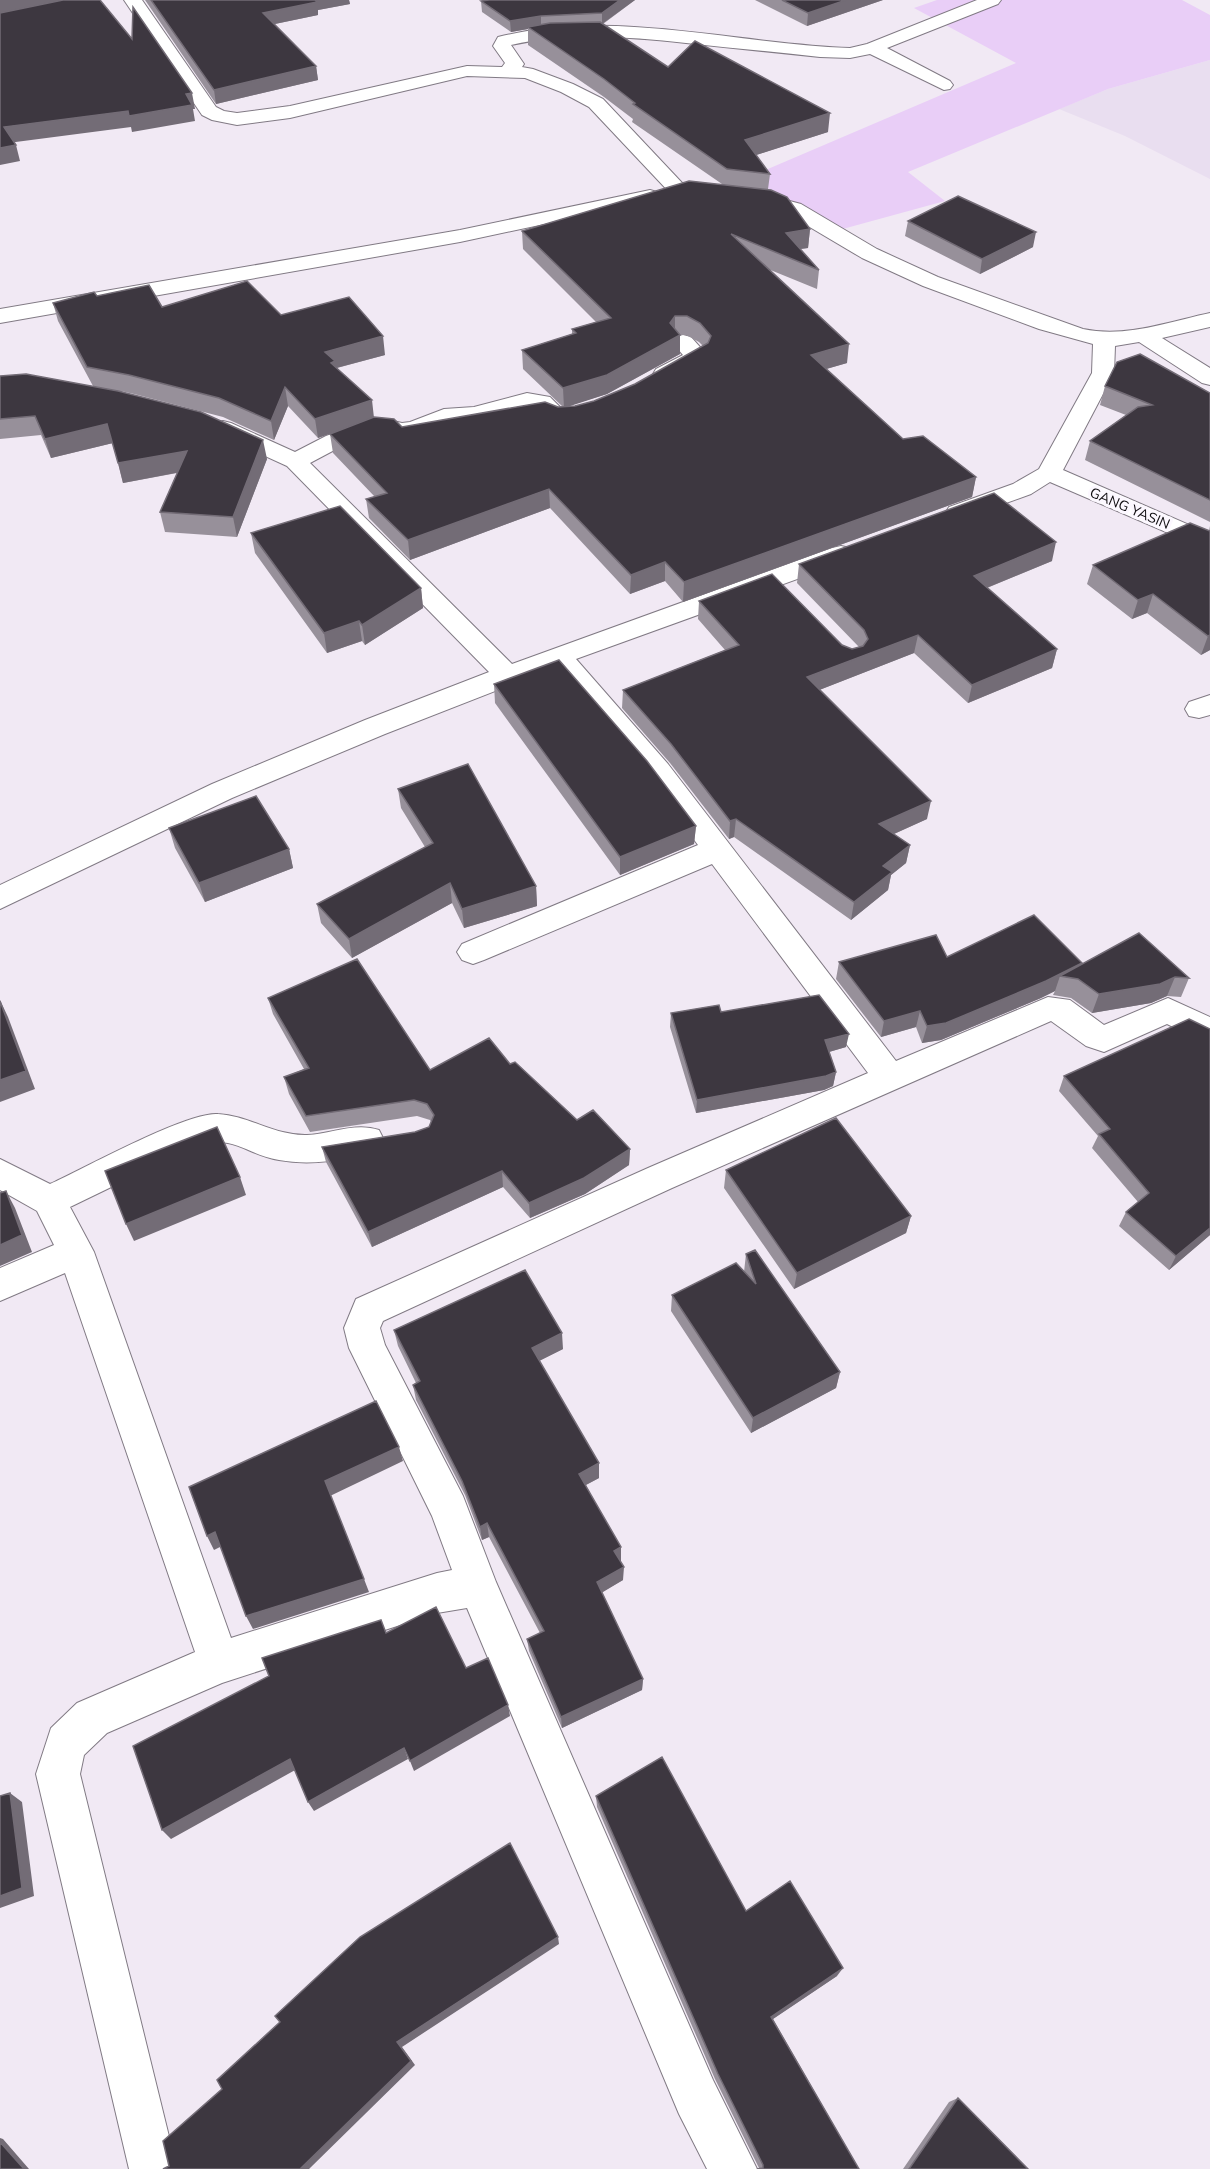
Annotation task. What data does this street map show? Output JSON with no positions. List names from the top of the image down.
{
  "streets": {
    "street": ["GANG YASIN"]
  }
}
